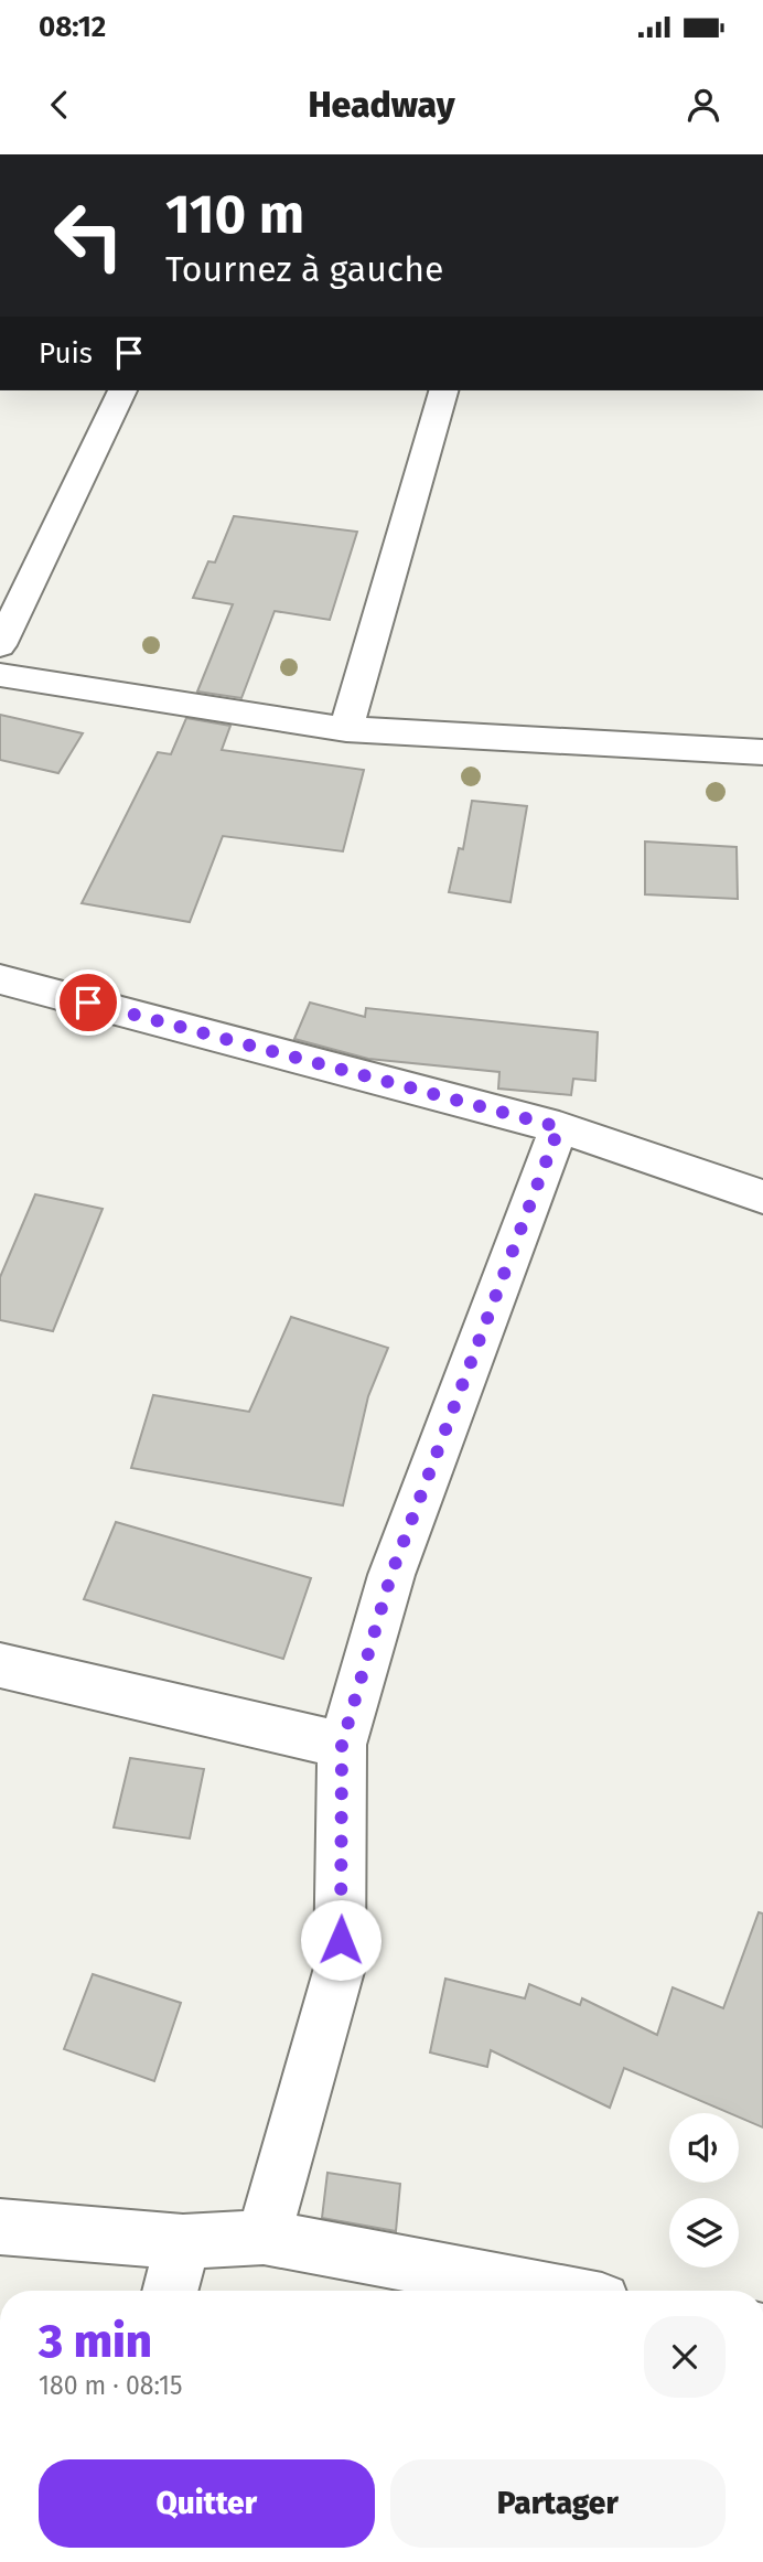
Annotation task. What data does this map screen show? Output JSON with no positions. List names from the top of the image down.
{
  "page": {
    "status": "08:12",
    "header": "Headway",
    "turn": ["110 m", "Tournez à gauche"],
    "then": "Puis",
    "heading": ["3 min", "180 m · 08:15"],
    "buttons": ["Quitter", "Partager"]
  }
}
